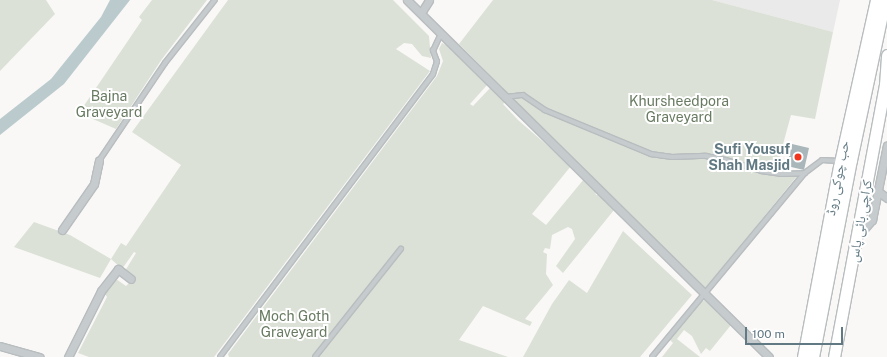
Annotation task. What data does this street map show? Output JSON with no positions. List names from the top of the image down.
{
  "streets": {
    "highway": ["حب چوکی روڈ", "کراچی بائی پاس"]
  },
  "parks": ["Bajna Graveyard", "Khursheedpora Graveyard", "Moch Goth Graveyard"],
  "places": ["Sufi Yousuf Shah Masjid"],
  "scale_bar": "100 m"
}
